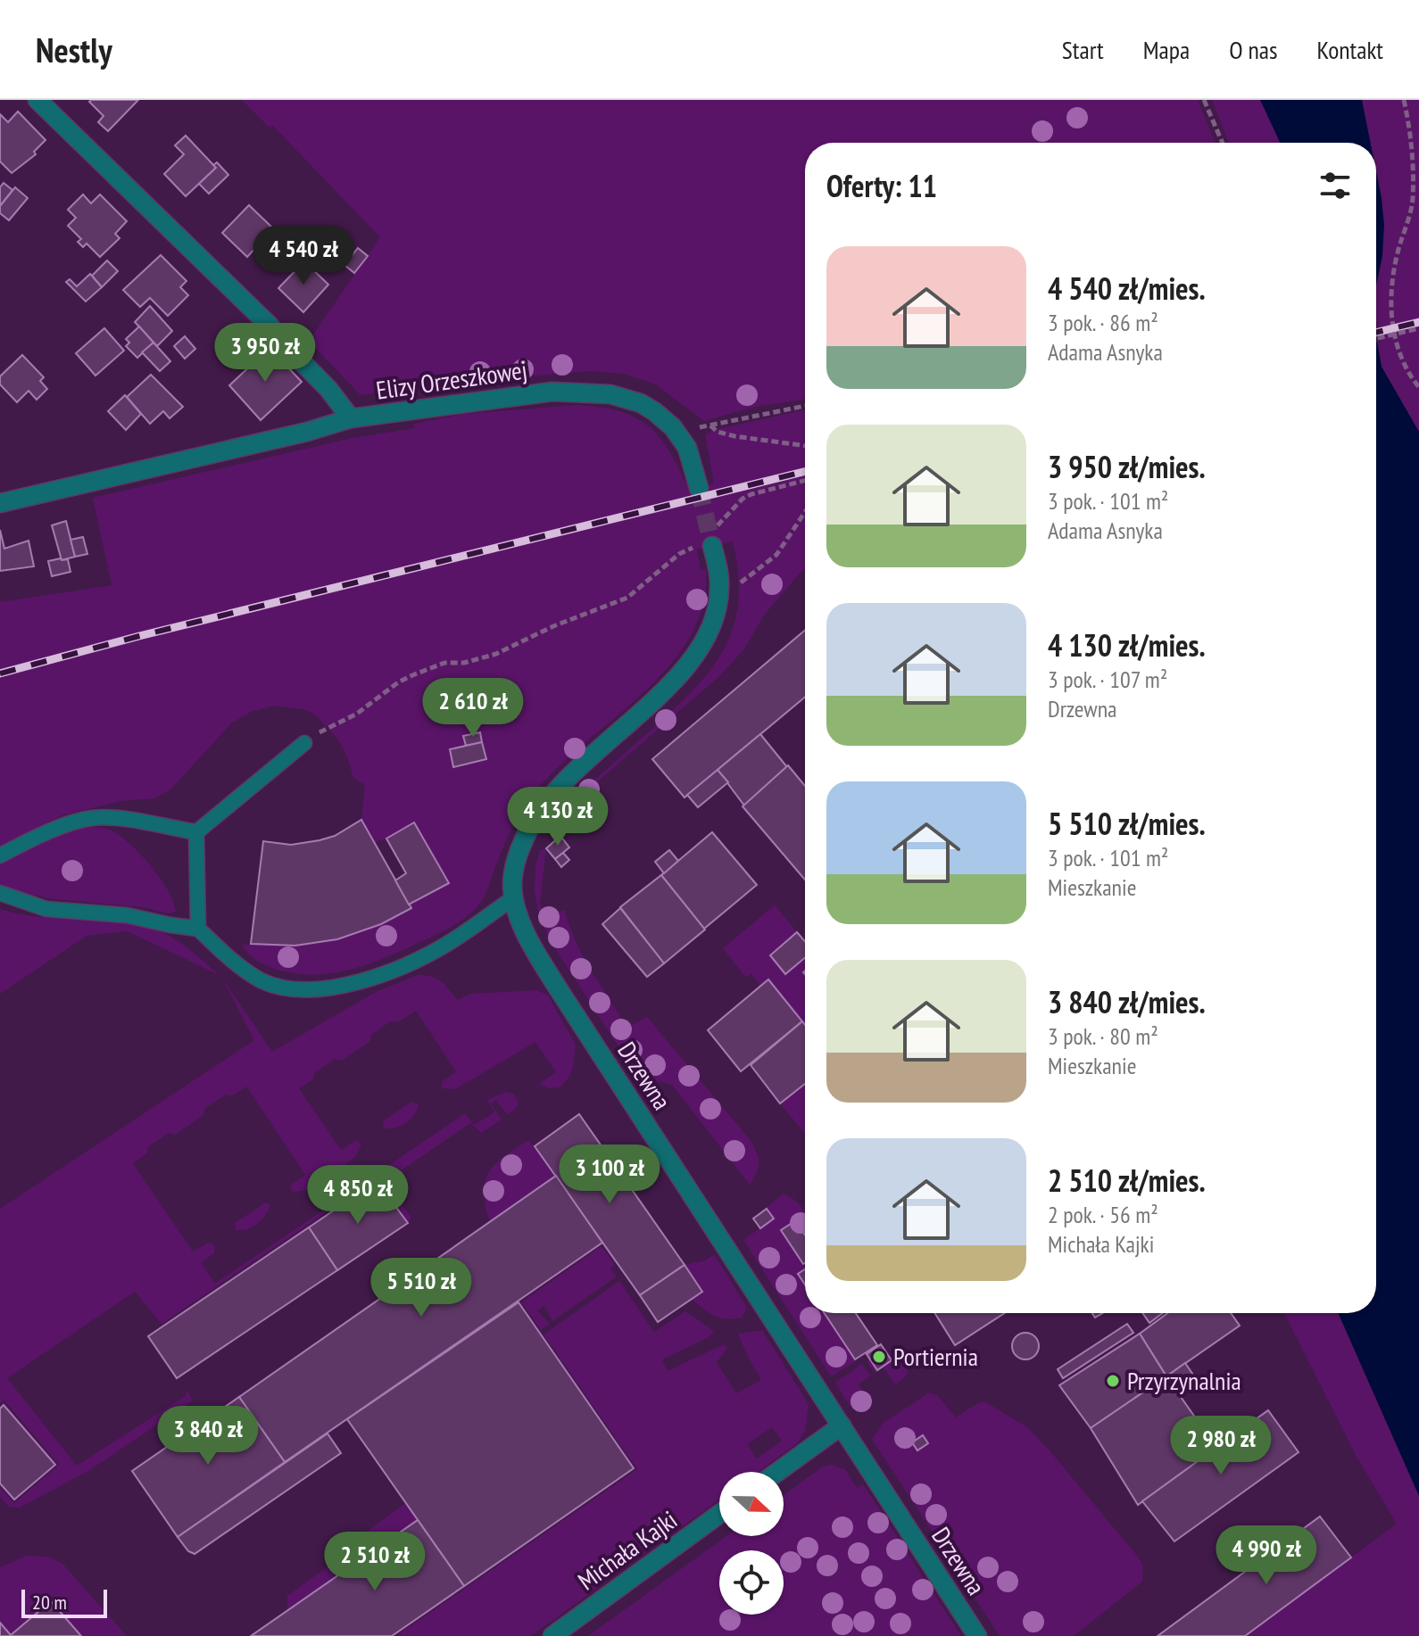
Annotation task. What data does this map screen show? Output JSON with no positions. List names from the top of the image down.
{
  "streets": {
    "street": ["Elizy Orzeszkowej", "Drzewna", "Michała Kajki"]
  },
  "places": ["Portiernia", "Przyrzynalnia"],
  "scale_bar": "20 m",
  "north": "right",
  "page": {
    "header": "Nestly",
    "nav": [
      "Start",
      "Mapa",
      "O nas",
      "Kontakt"
    ],
    "heading": "Oferty: 11",
    "price": [
      "4 540 zł",
      "3 950 zł",
      "2 610 zł",
      "4 130 zł",
      "3 100 zł",
      "4 850 zł",
      "5 510 zł",
      "3 840 zł",
      "2 980 zł",
      "4 990 zł",
      "2 510 zł"
    ],
    "list": [
      {
        "name": "4 540 zł/mies.",
        "note": "3 pok. · 86 m² · Adama Asnyka"
      },
      {
        "name": "3 950 zł/mies.",
        "note": "3 pok. · 101 m² · Adama Asnyka"
      },
      {
        "name": "4 130 zł/mies.",
        "note": "3 pok. · 107 m² · Drzewna"
      },
      {
        "name": "5 510 zł/mies.",
        "note": "3 pok. · 101 m² · Mieszkanie"
      },
      {
        "name": "3 840 zł/mies.",
        "note": "3 pok. · 80 m² · Mieszkanie"
      },
      {
        "name": "2 510 zł/mies.",
        "note": "2 pok. · 56 m² · Michała Kajki"
      }
    ],
    "scale": "20 m"
  }
}
